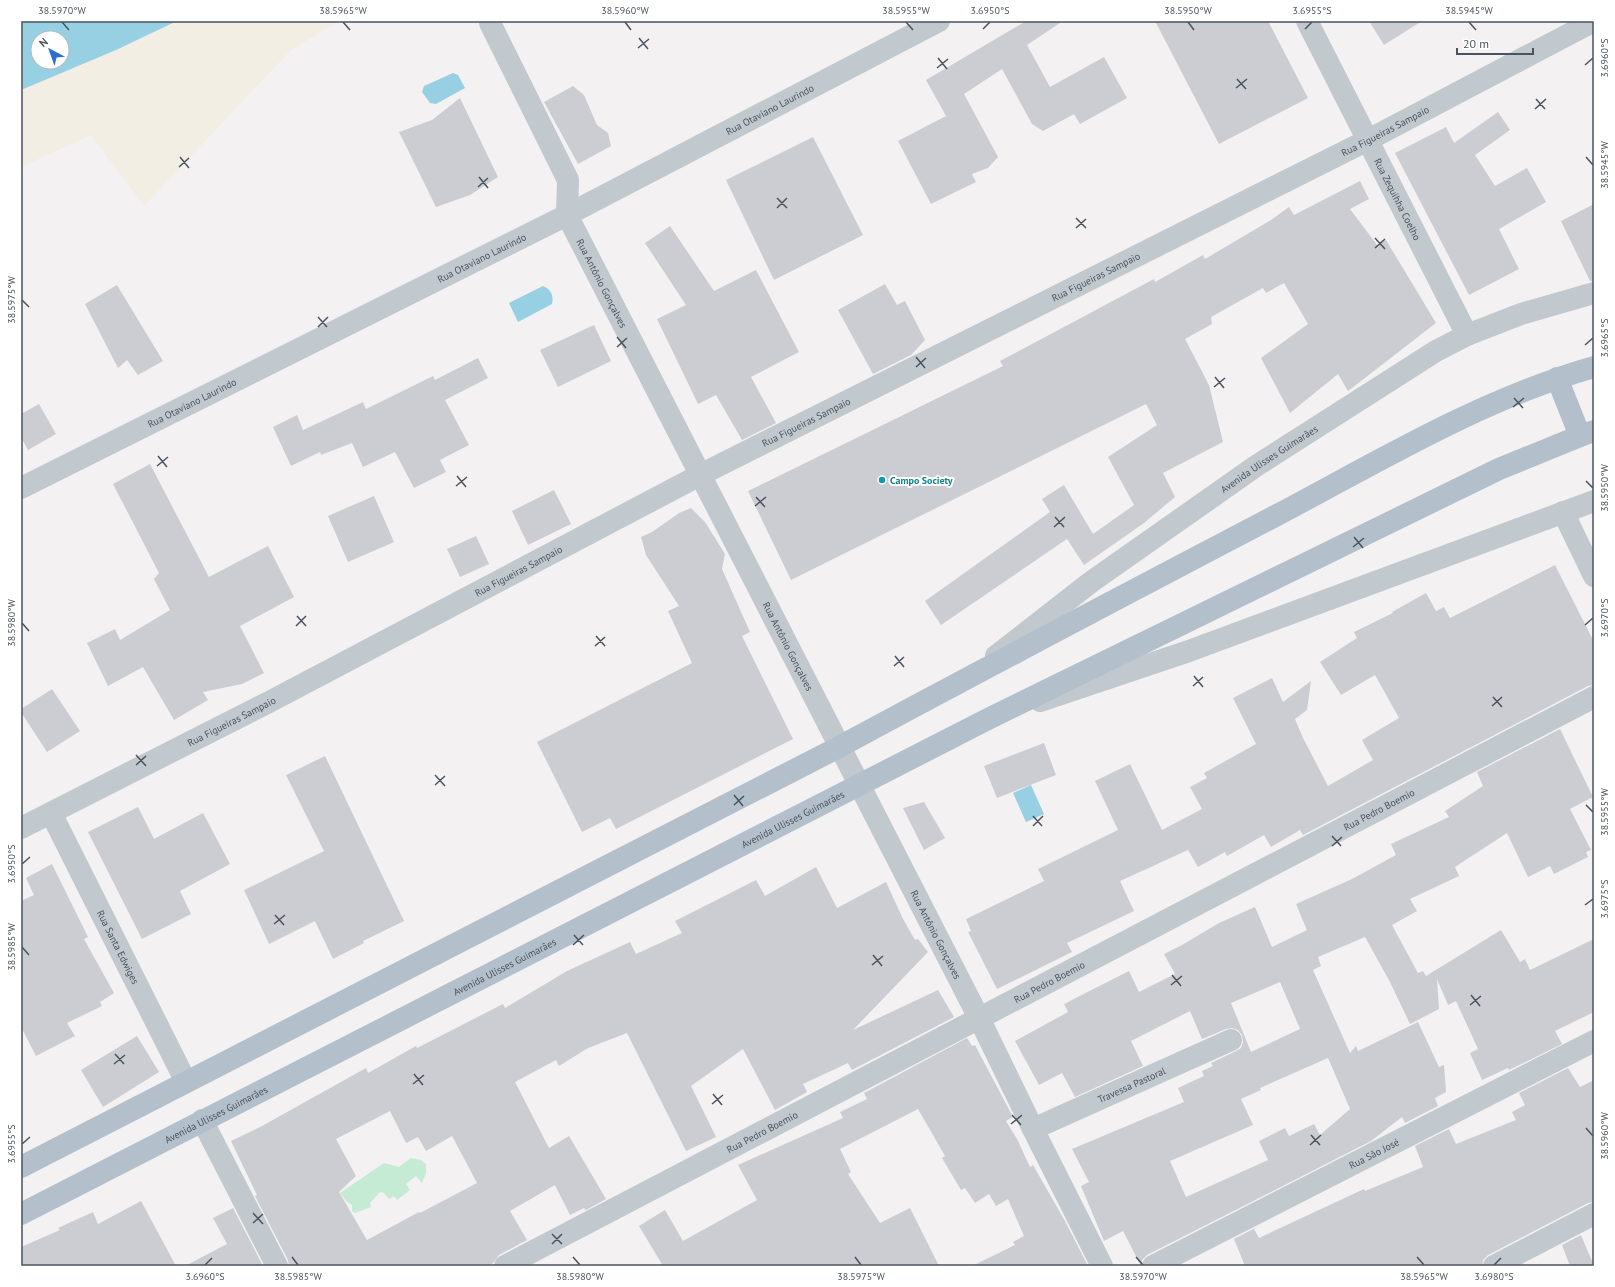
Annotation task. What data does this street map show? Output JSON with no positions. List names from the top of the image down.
{
  "streets": {
    "main road": ["Avenida Ulisses Guimarães"],
    "street": [
      "Rua Otaviano Laurindo",
      "Rua Figueiras Sampaio",
      "Rua Zequihha Coelho",
      "Rua Antônio Gonçalves",
      "Rua Pedro Boemio",
      "Rua Santa Edwiges",
      "Travessa Pastoral",
      "Rua São José"
    ]
  },
  "crossings": [
    ["Rua Otaviano Laurindo", "Rua Antônio Gonçalves"],
    ["Rua Figueiras Sampaio", "Rua Zequihha Coelho"],
    ["Rua Figueiras Sampaio", "Rua Antônio Gonçalves"],
    ["Rua Figueiras Sampaio", "Rua Santa Edwiges"],
    ["Rua Zequihha Coelho", "Avenida Ulisses Guimarães"],
    ["Rua Antônio Gonçalves", "Avenida Ulisses Guimarães"],
    ["Rua Antônio Gonçalves", "Rua Pedro Boemio"],
    ["Rua Antônio Gonçalves", "Travessa Pastoral"],
    ["Avenida Ulisses Guimarães", "Rua Santa Edwiges"]
  ],
  "places": ["Campo Society"],
  "scale_bar": "20 m",
  "north": "top left",
  "coordinates": [
    "38.5970°W",
    "38.5965°W",
    "38.5960°W",
    "38.5955°W",
    "3.6950°S",
    "38.5950°W",
    "3.6955°S",
    "38.5945°W",
    "3.6960°S",
    "38.5975°W",
    "3.6965°S",
    "3.6970°S",
    "38.5980°W",
    "3.6975°S",
    "38.5985°W",
    "3.6980°S"
  ]
}
